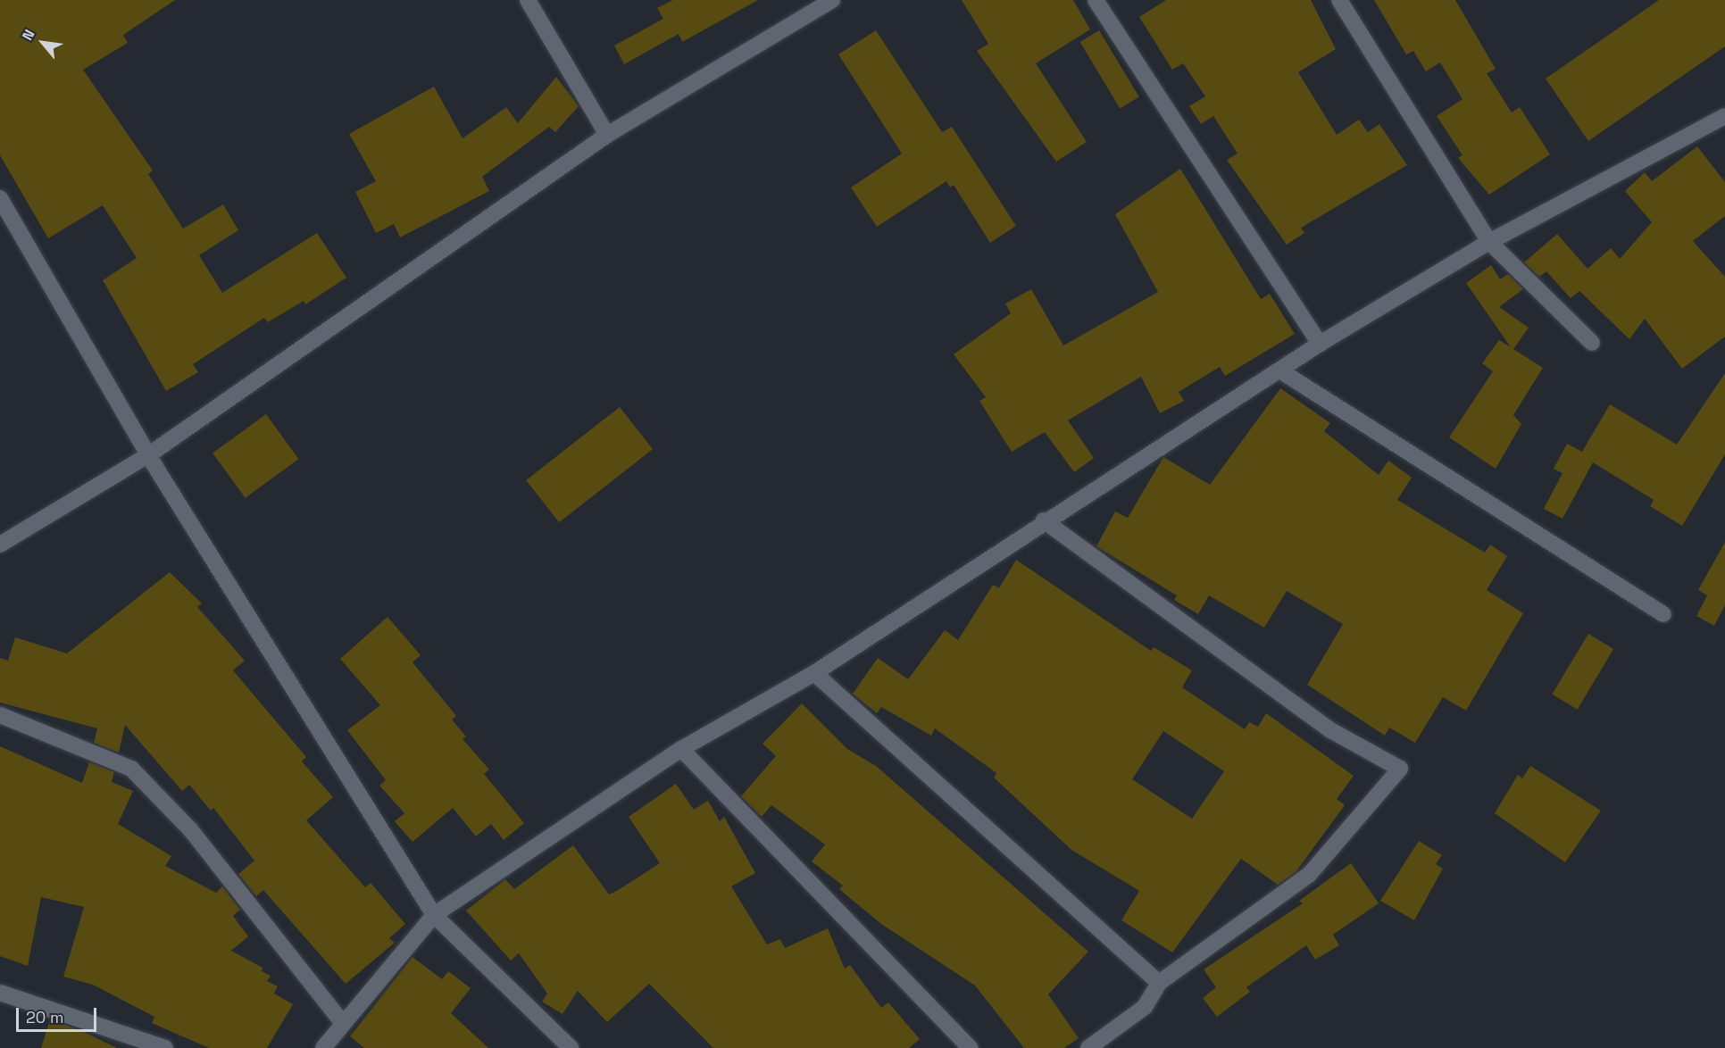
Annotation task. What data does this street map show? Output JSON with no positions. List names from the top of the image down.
{
  "scale_bar": "20 m",
  "north": "top left"
}
